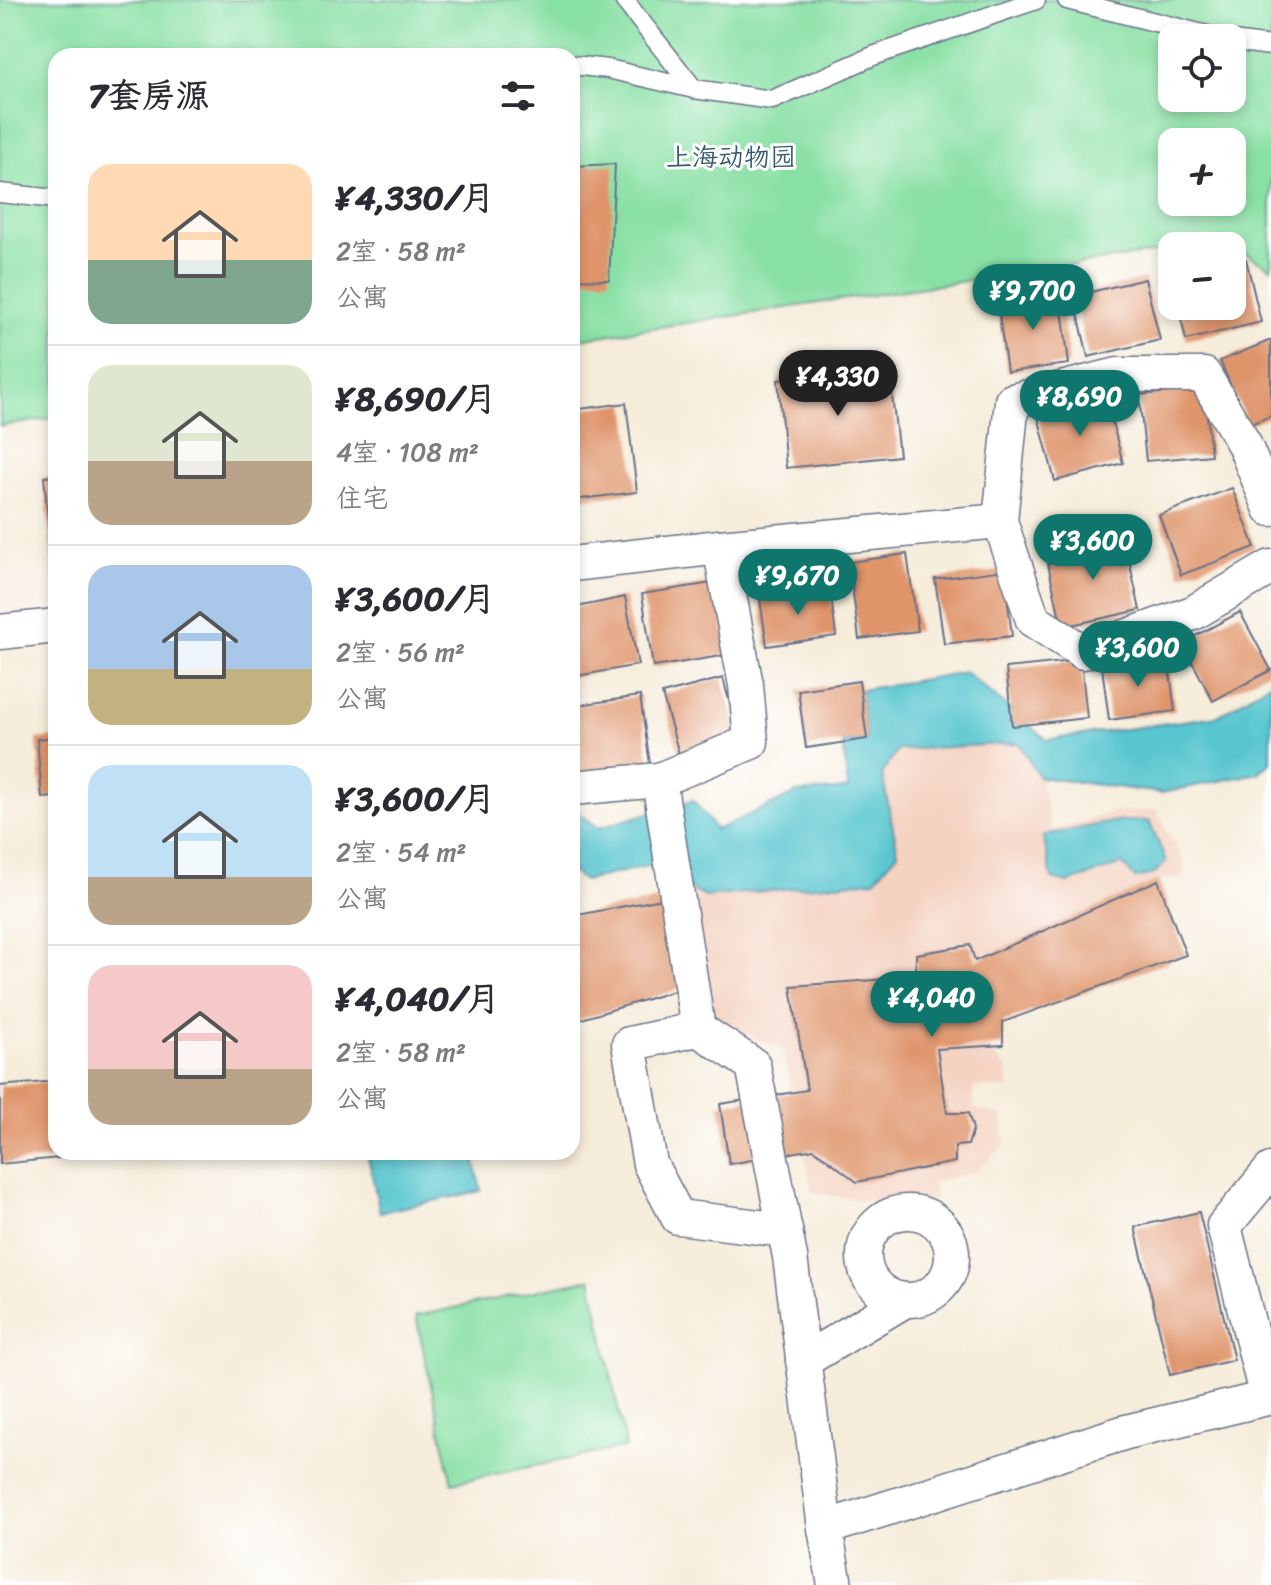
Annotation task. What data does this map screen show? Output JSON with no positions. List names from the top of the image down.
{
  "parks": ["上海动物园"],
  "page": {
    "map_buttons": ["+", "−"],
    "heading": "7套房源",
    "list": [
      {
        "name": "¥4,330/月",
        "note": "2室 · 58 m² · 公寓"
      },
      {
        "name": "¥8,690/月",
        "note": "4室 · 108 m² · 住宅"
      },
      {
        "name": "¥3,600/月",
        "note": "2室 · 56 m² · 公寓"
      },
      {
        "name": "¥3,600/月",
        "note": "2室 · 54 m² · 公寓"
      },
      {
        "name": "¥4,040/月",
        "note": "2室 · 58 m² · 公寓"
      }
    ],
    "price": [
      "¥9,700",
      "¥4,330",
      "¥8,690",
      "¥3,600",
      "¥9,670",
      "¥3,600",
      "¥4,040"
    ]
  }
}
